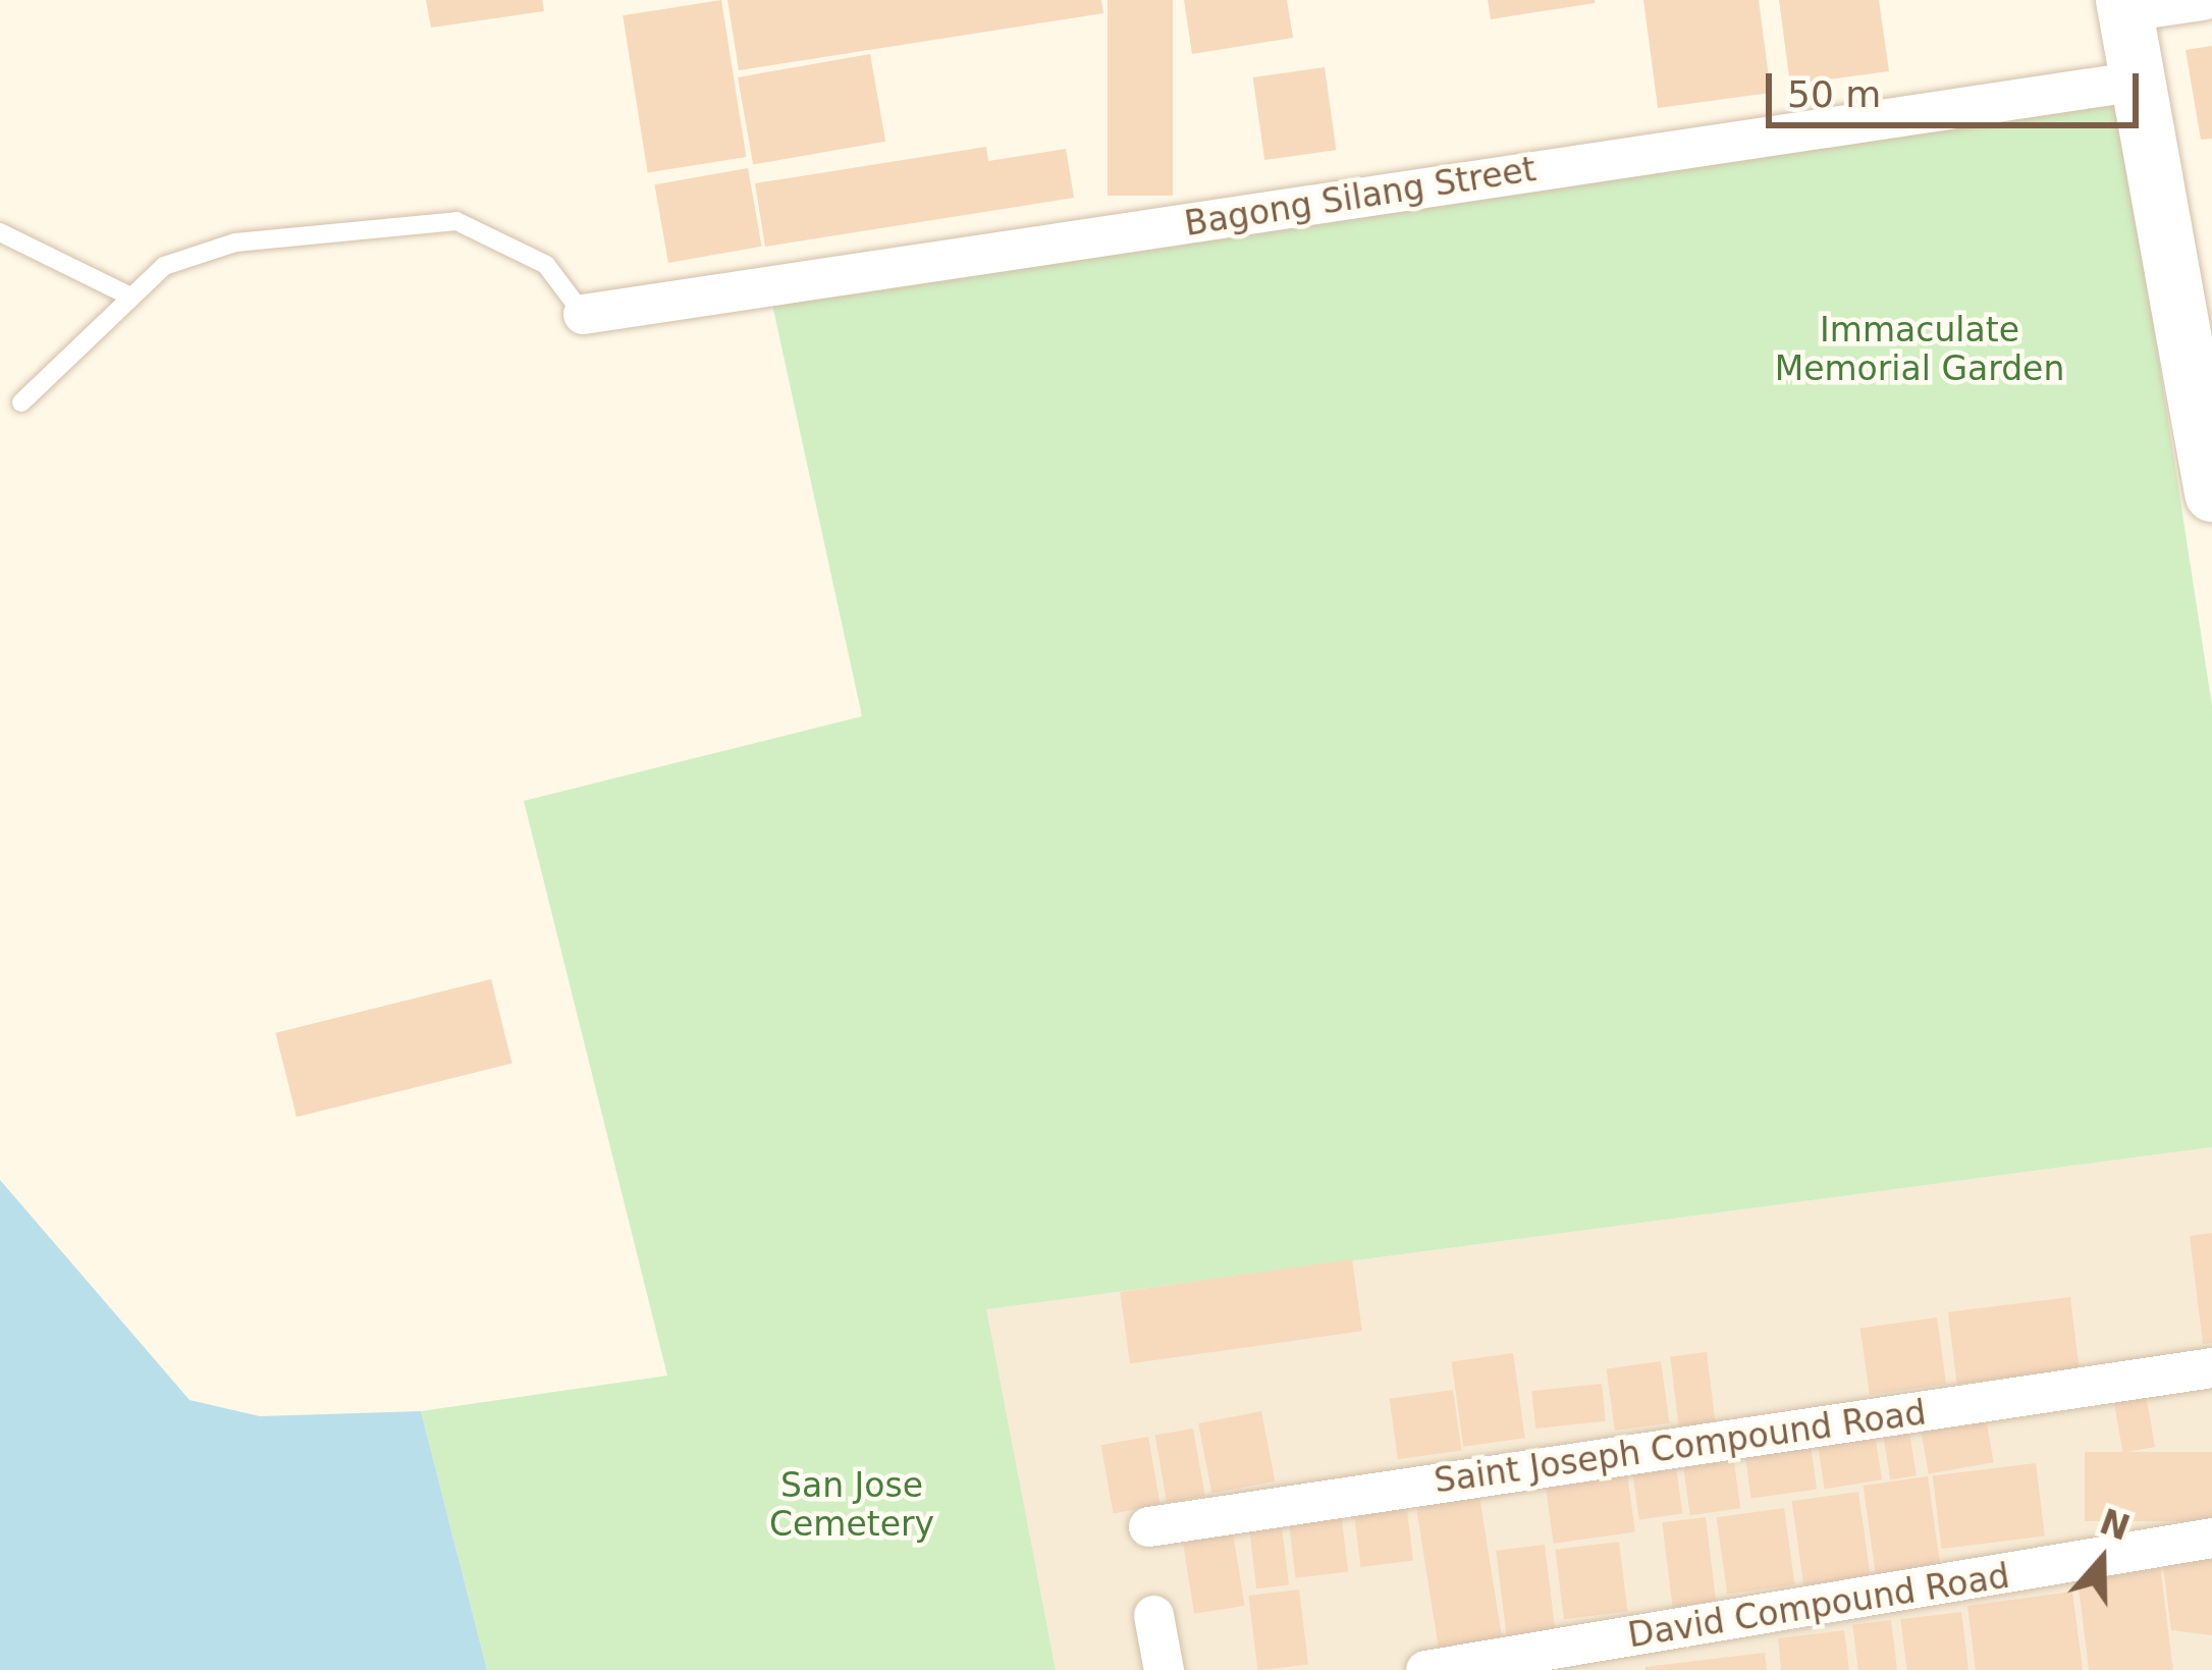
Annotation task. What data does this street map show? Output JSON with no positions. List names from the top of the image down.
{
  "streets": {
    "street": ["Bagong Silang Street", "Saint Joseph Compound Road", "David Compound Road"]
  },
  "parks": ["Immaculate Memorial Garden", "San Jose Cemetery"],
  "scale_bar": "50 m",
  "north": "top"
}
